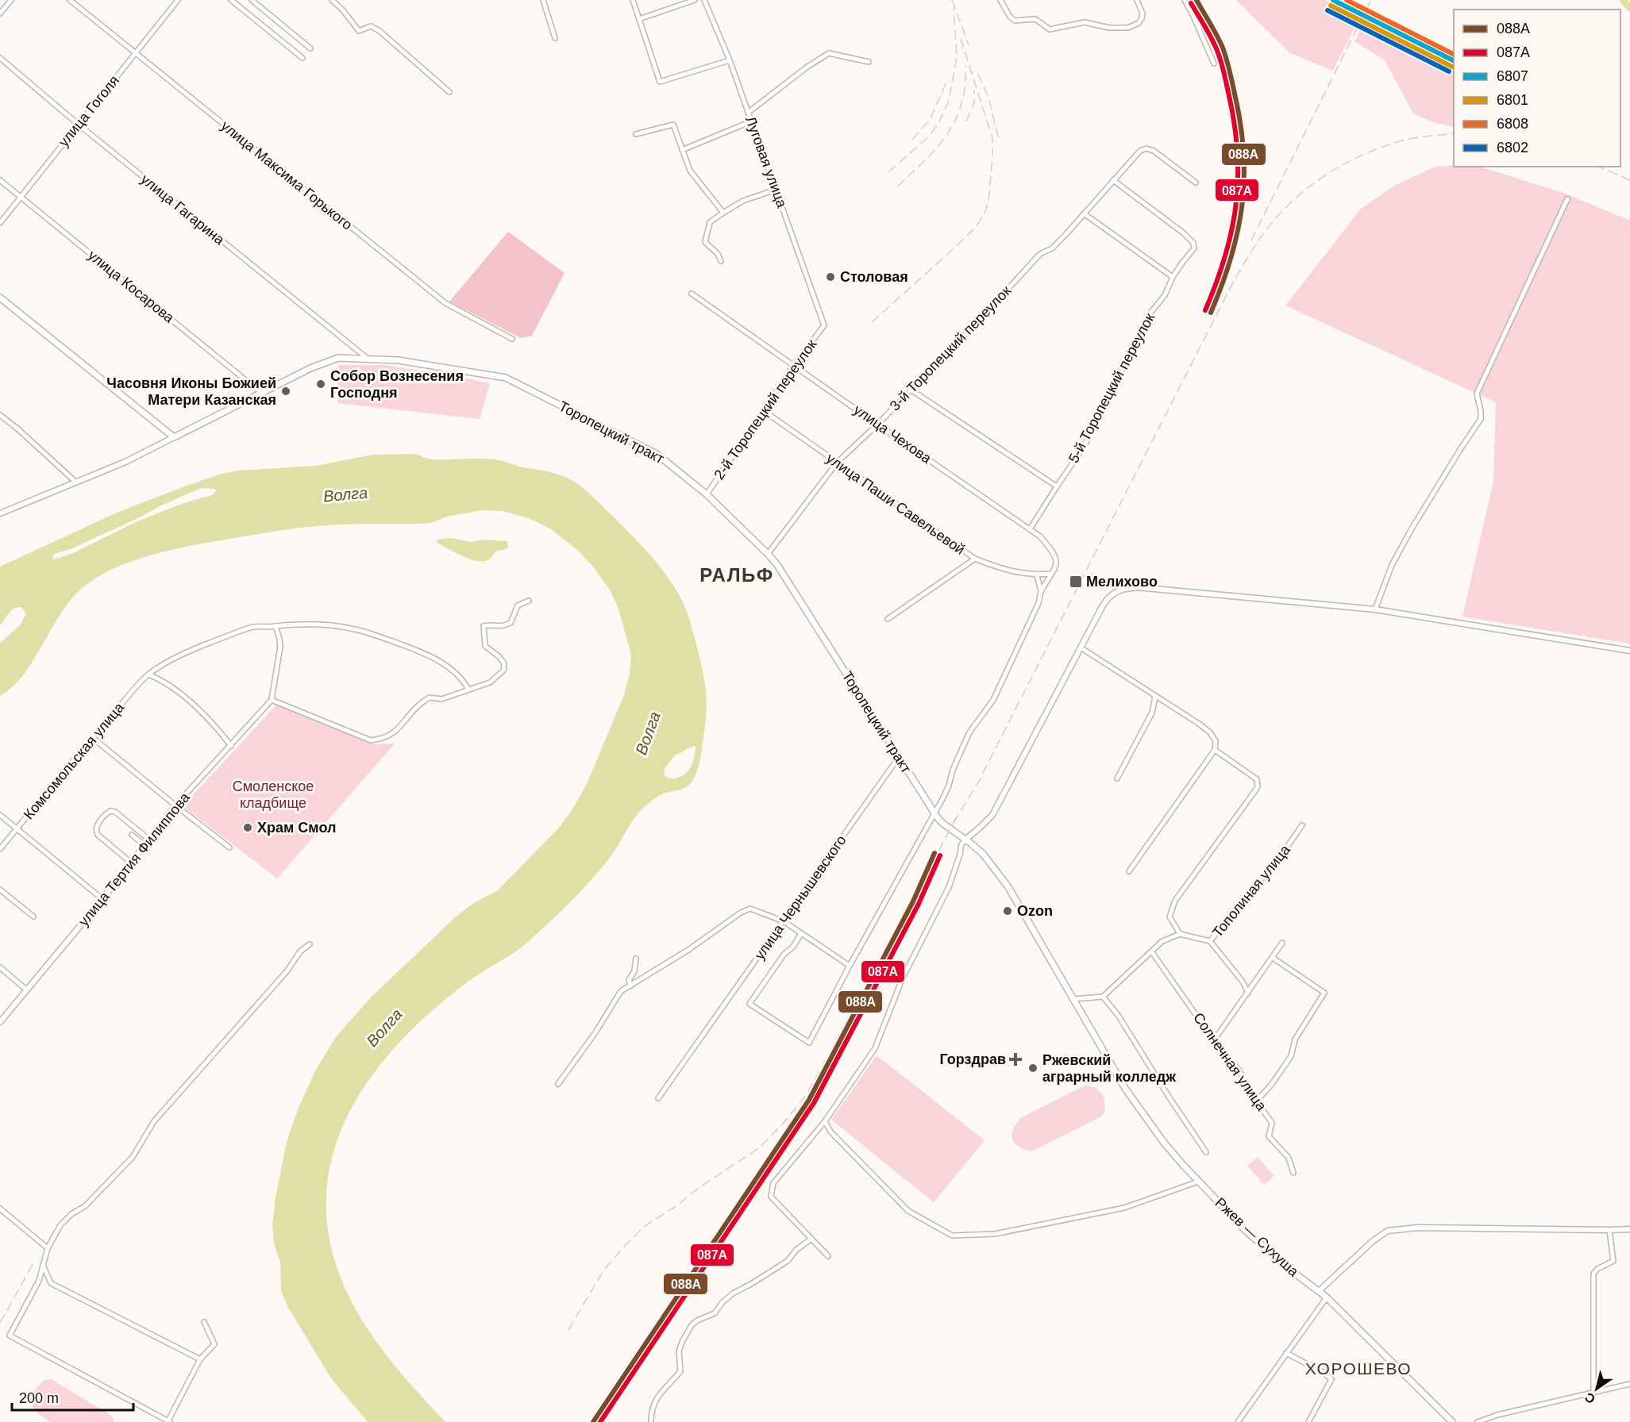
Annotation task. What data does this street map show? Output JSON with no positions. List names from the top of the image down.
{
  "streets": {
    "main road": ["Торопецкий тракт", "Ржев — Сухуша"],
    "street": [
      "улица Гоголя",
      "Луговая улица",
      "улица Максима Горького",
      "улица Гагарина",
      "улица Косарова",
      "3-й Торопецкий переулок",
      "5-й Торопецкий переулок",
      "2-й Торопецкий переулок",
      "улица Чехова",
      "улица Паши Савельевой",
      "Комсомольская улица",
      "улица Тертия Филиппова",
      "Тополиная улица",
      "улица Чернышевского",
      "Солнечная улица"
    ]
  },
  "crossings": [
    ["улица Гоголя", "улица Максима Горького"],
    ["улица Гоголя", "улица Гагарина"],
    ["улица Гоголя", "улица Косарова"],
    ["Луговая улица", "2-й Торопецкий переулок"],
    ["улица Гагарина", "Торопецкий тракт"],
    ["улица Косарова", "Торопецкий тракт"],
    ["3-й Торопецкий переулок", "5-й Торопецкий переулок"],
    ["3-й Торопецкий переулок", "Торопецкий тракт"],
    ["3-й Торопецкий переулок", "улица Чехова"],
    ["3-й Торопецкий переулок", "улица Паши Савельевой"],
    ["5-й Торопецкий переулок", "улица Чехова"],
    ["2-й Торопецкий переулок", "Торопецкий тракт"],
    ["2-й Торопецкий переулок", "улица Чехова"],
    ["2-й Торопецкий переулок", "улица Паши Савельевой"],
    ["Торопецкий тракт", "улица Чернышевского"],
    ["улица Чехова", "улица Паши Савельевой"]
  ],
  "districts": ["РАЛЬФ", "ХОРОШЕВО"],
  "water": ["Волга"],
  "parks": ["Смоленское кладбище"],
  "places": {
    "other": [
      "Столовая",
      "Собор Вознесения Господня",
      "Часовня Иконы Божией Матери Казанская",
      "Храм Смол",
      "Ozon",
      "Ржевский аграрный колледж"
    ],
    "transit": ["Мелихово"],
    "health": ["Горздрав"]
  },
  "lines": [
    "transit line 088А",
    "transit line 6807",
    "transit line 6808",
    "transit line 087А",
    "transit line 6801",
    "transit line 6802"
  ],
  "legend": [
    "088А",
    "087А",
    "6807",
    "6801",
    "6808",
    "6802"
  ],
  "scale_bar": "200 m",
  "north": "bottom left"
}
